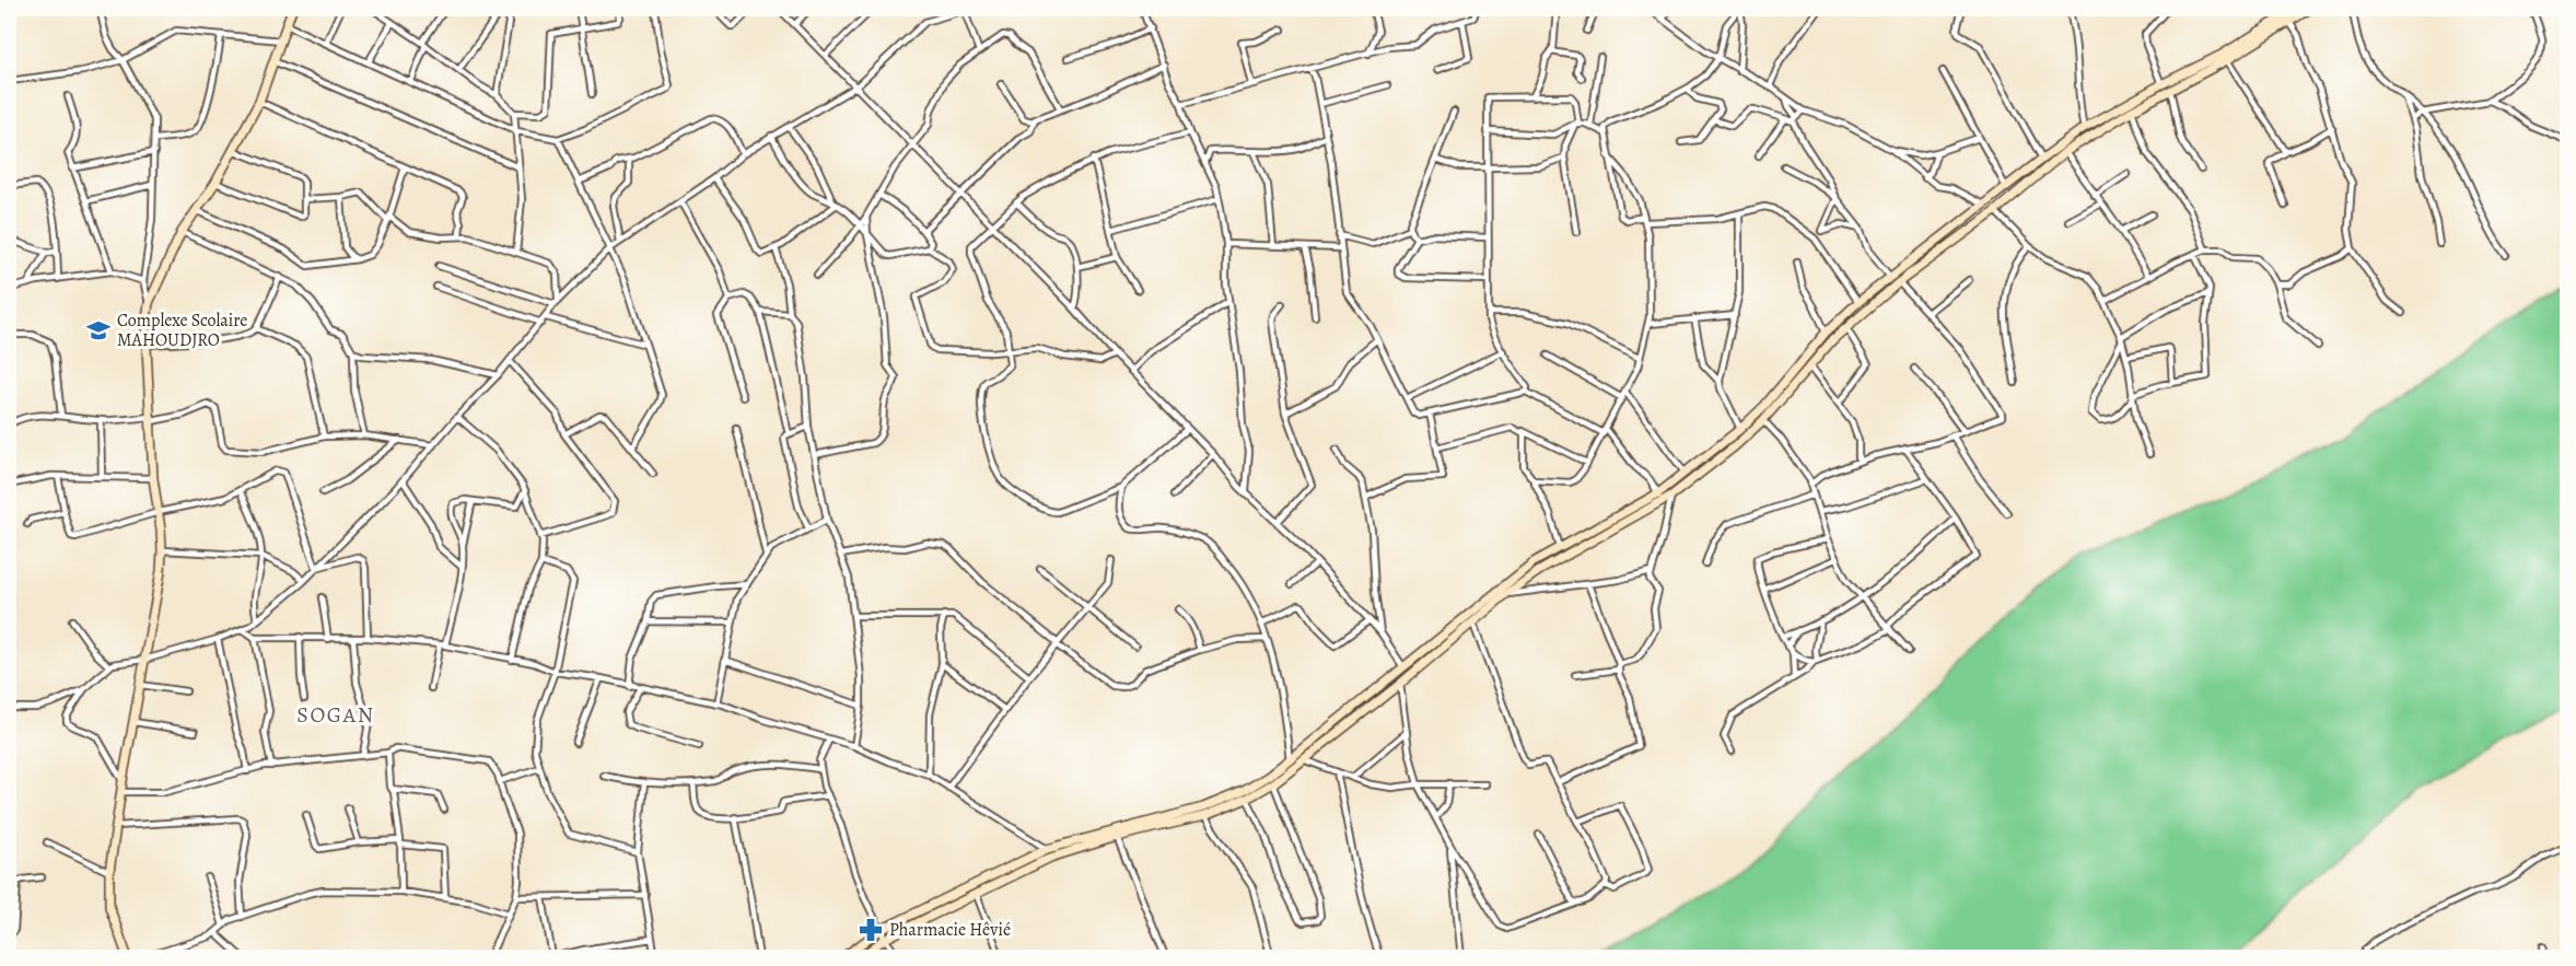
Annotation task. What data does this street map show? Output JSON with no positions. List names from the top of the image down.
{
  "districts": ["SOGAN"],
  "places": {
    "school or university": ["Complexe Scolaire MAHOUDJRO"],
    "pharmacy": ["Pharmacie Hêvié"]
  }
}
